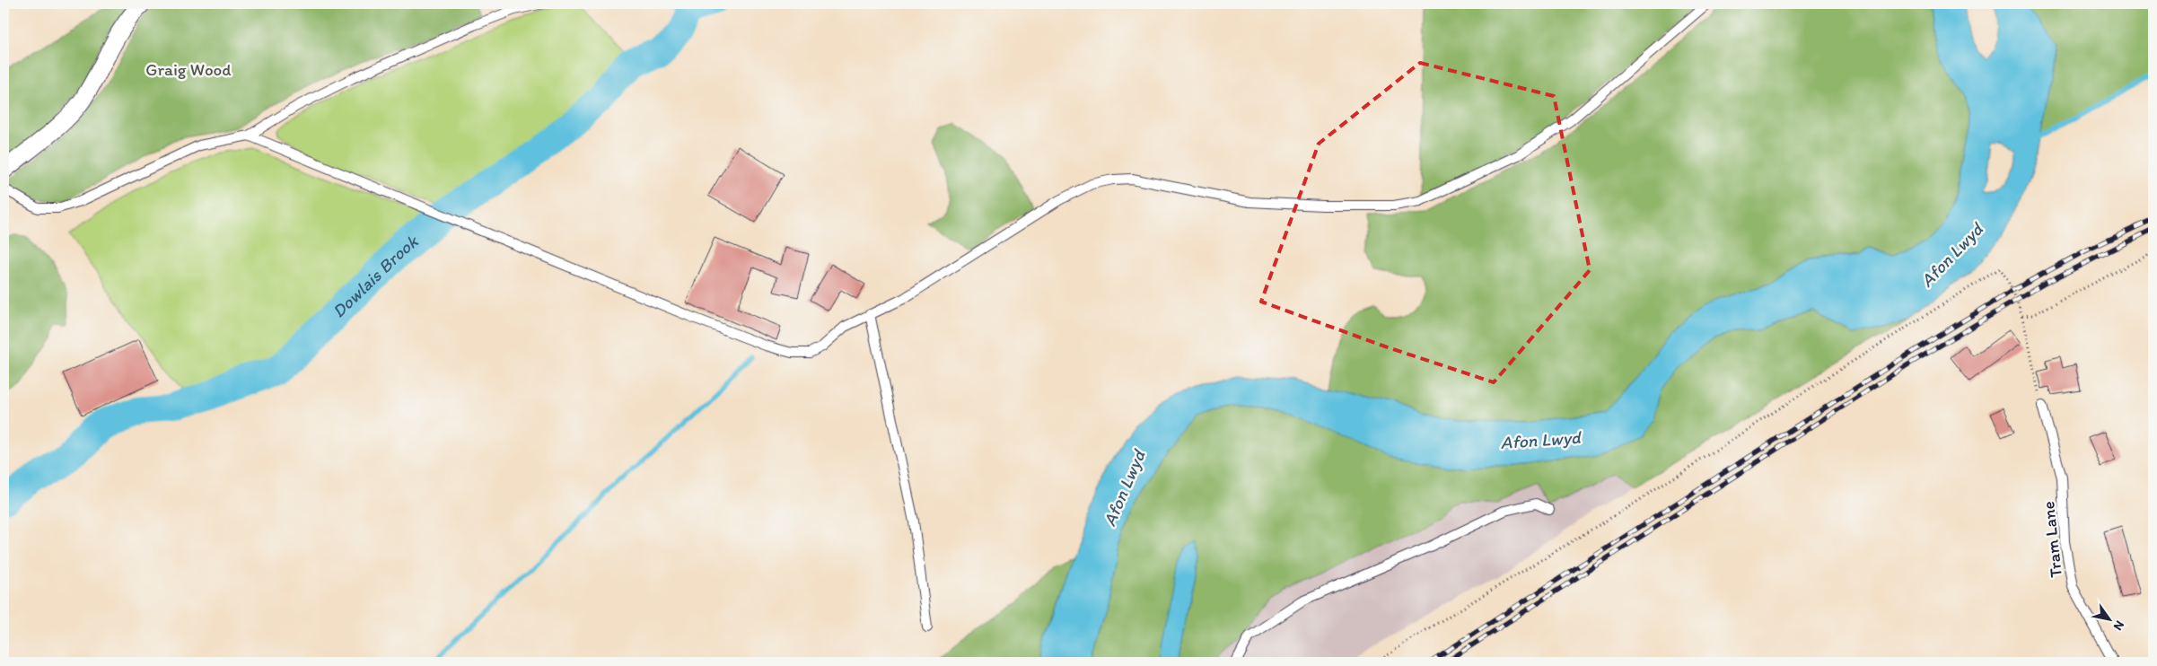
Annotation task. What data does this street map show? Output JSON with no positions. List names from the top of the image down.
{
  "streets": {
    "lane": ["Tram Lane"]
  },
  "water": ["Afon Lwyd", "Dowlais Brook"],
  "parks": ["Graig Wood"],
  "north": "bottom right"
}
